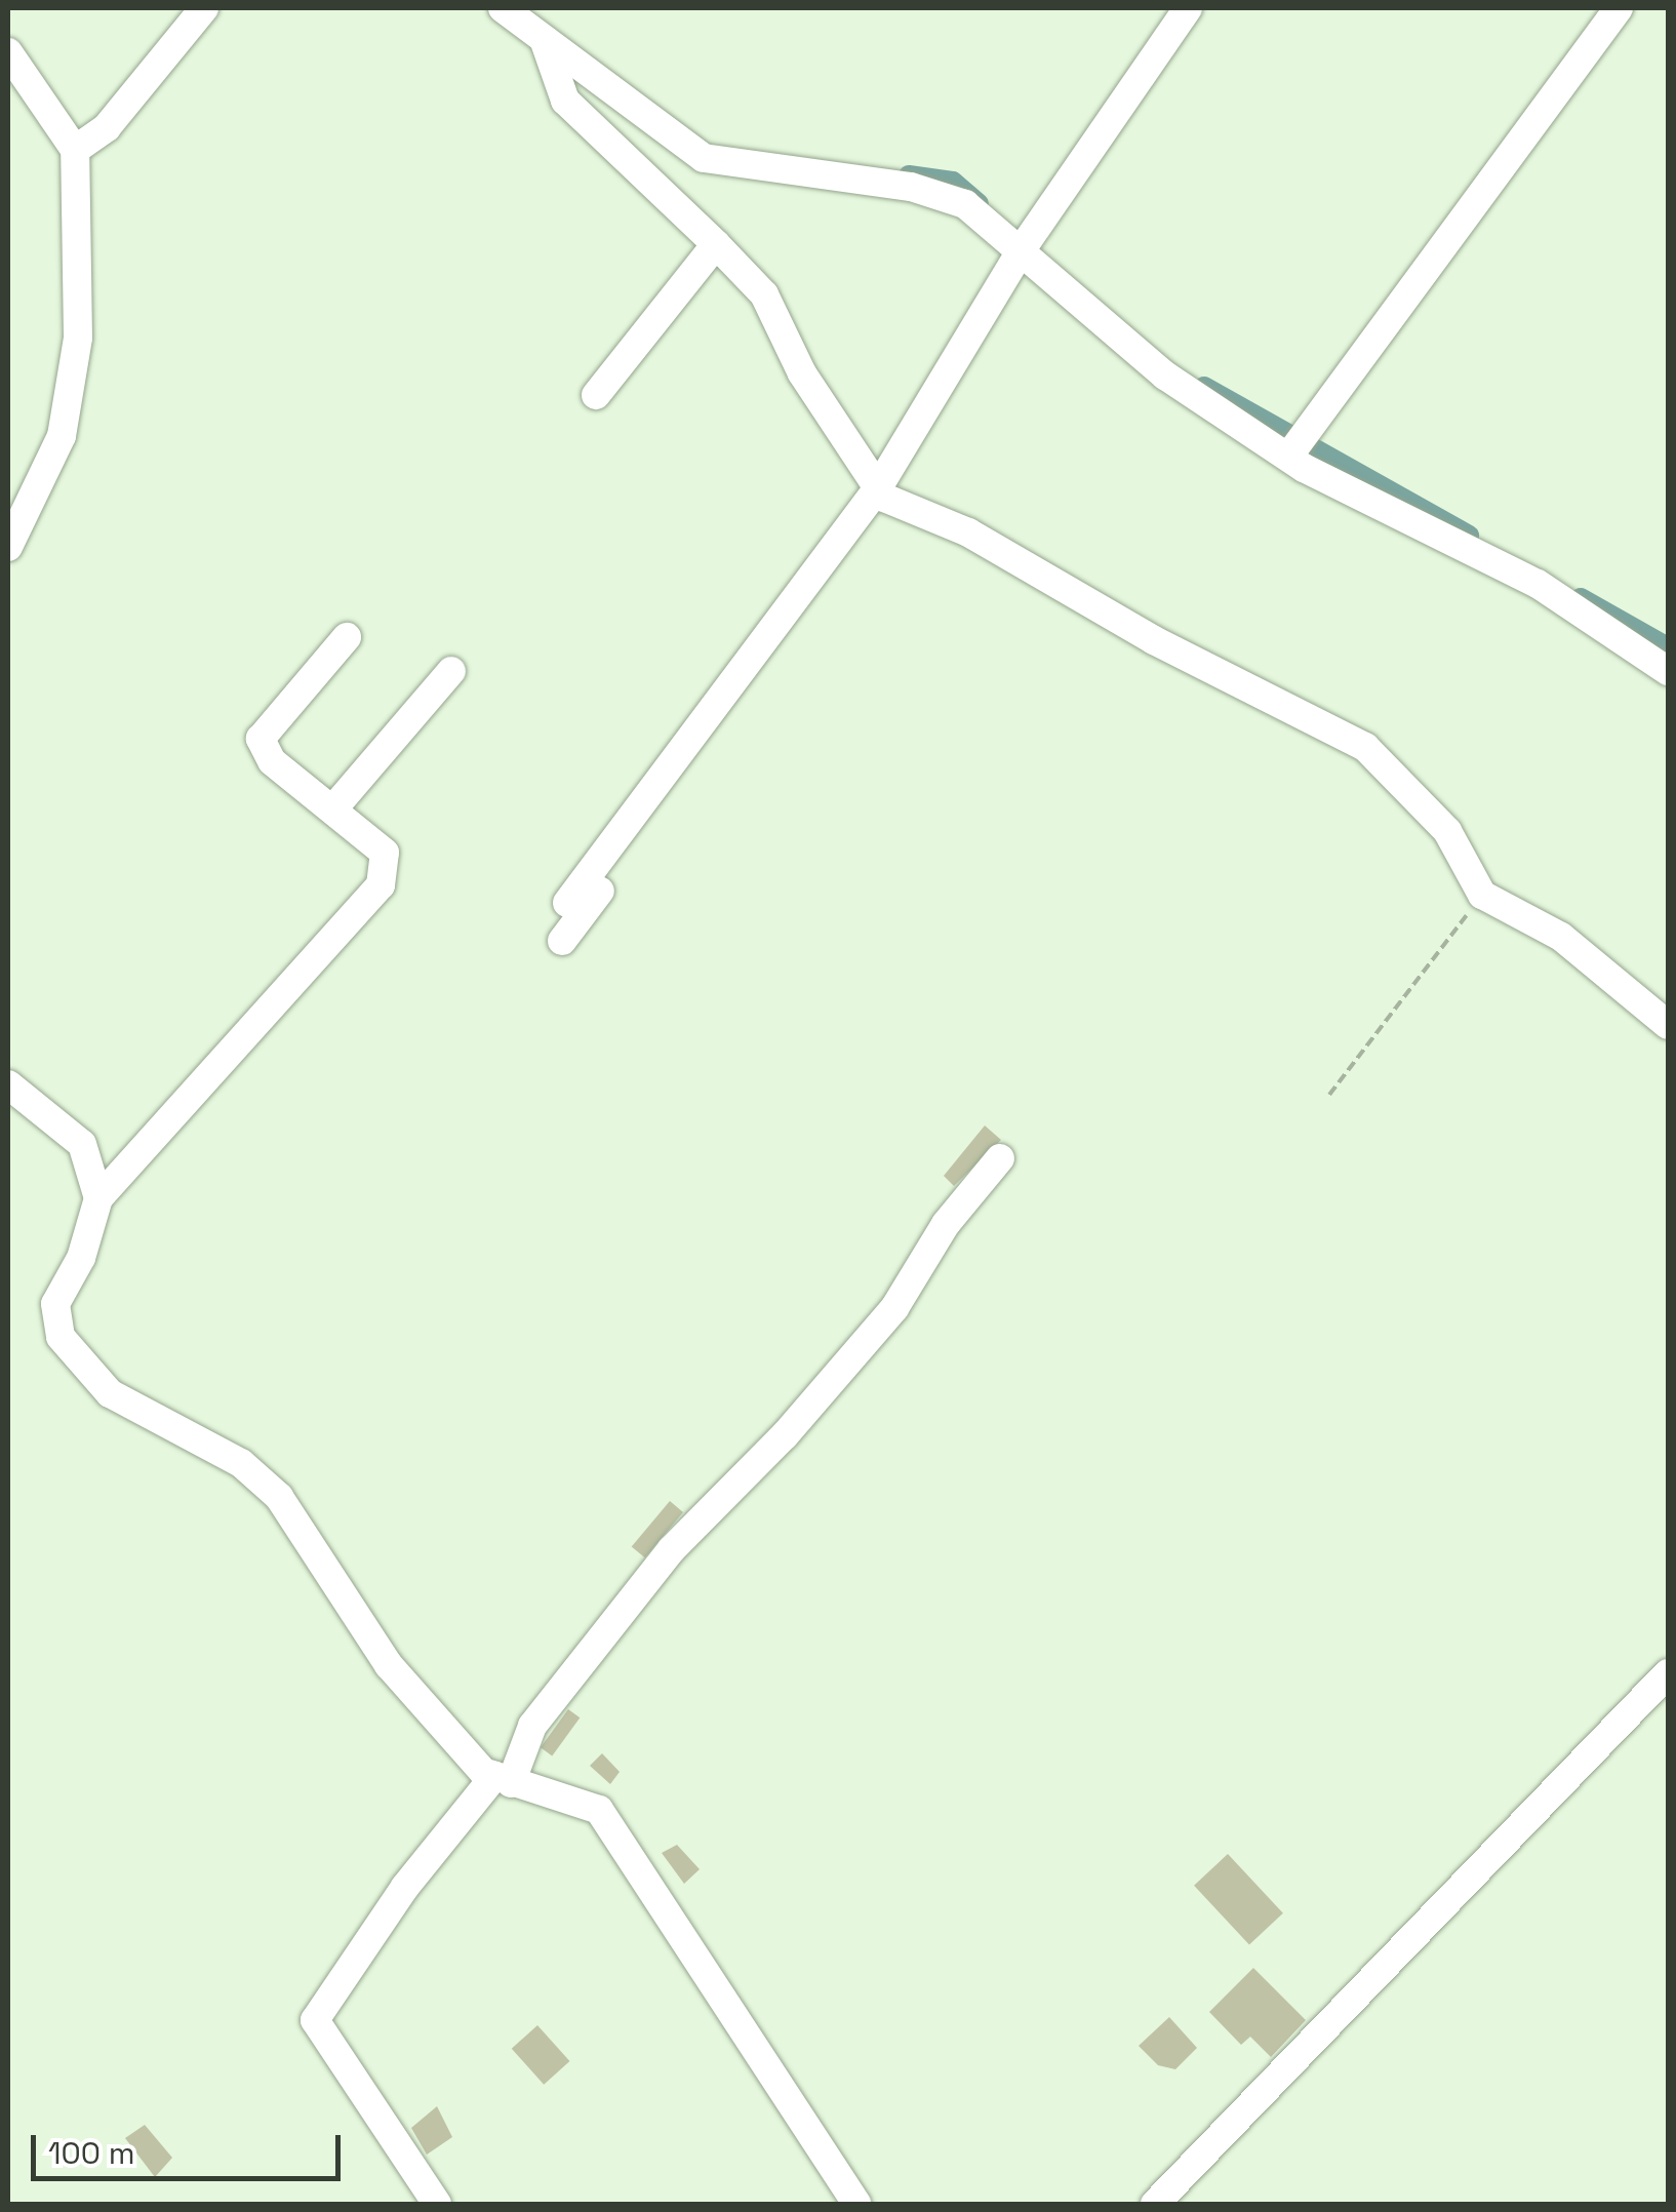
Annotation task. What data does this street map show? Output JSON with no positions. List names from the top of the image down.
{
  "scale_bar": "100 m"
}
